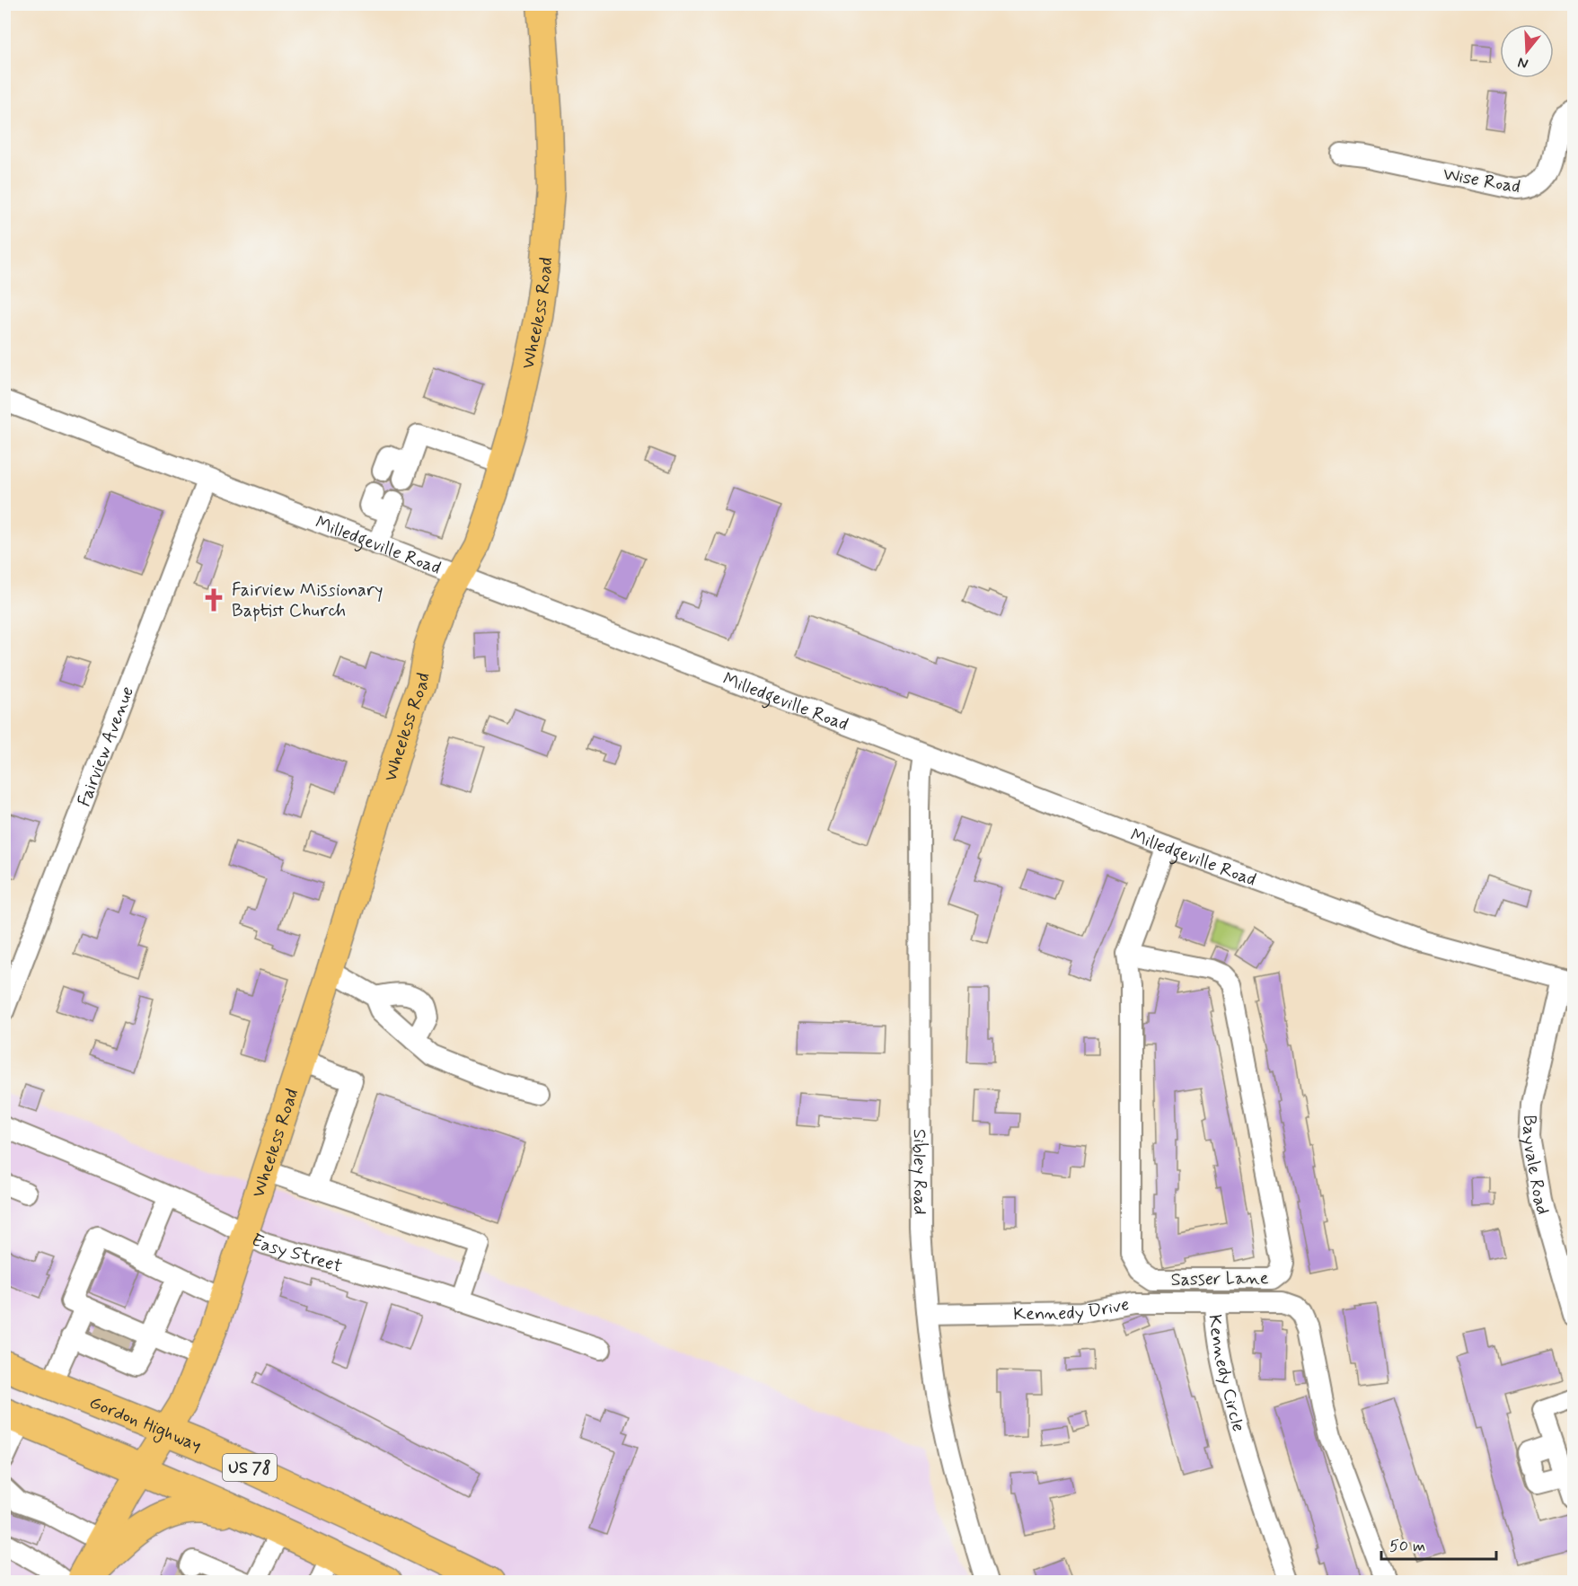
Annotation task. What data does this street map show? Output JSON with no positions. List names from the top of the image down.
{
  "streets": {
    "highway": ["Gordon Highway", "US 78"],
    "main road": ["Wheeless Road"],
    "street": [
      "Wise Road",
      "Milledgeville Road",
      "Fairview Avenue",
      "Bayvale Road",
      "Sibley Road",
      "Easy Street",
      "Sasser Lane",
      "Kennedy Drive",
      "Kennedy Circle"
    ]
  },
  "crossings": [
    ["Wheeless Road", "Milledgeville Road"],
    ["Wheeless Road", "Easy Street"],
    ["Wheeless Road", "Gordon Highway"],
    ["Wheeless Road", "US 78"],
    ["Milledgeville Road", "Fairview Avenue"],
    ["Milledgeville Road", "Bayvale Road"],
    ["Milledgeville Road", "Sibley Road"],
    ["Milledgeville Road", "Sasser Lane"],
    ["Sibley Road", "Kennedy Drive"],
    ["Kennedy Drive", "Kennedy Circle"]
  ],
  "places": {
    "church": ["Fairview Missionary Baptist Church"]
  },
  "scale_bar": "50 m",
  "north": "bottom"
}
